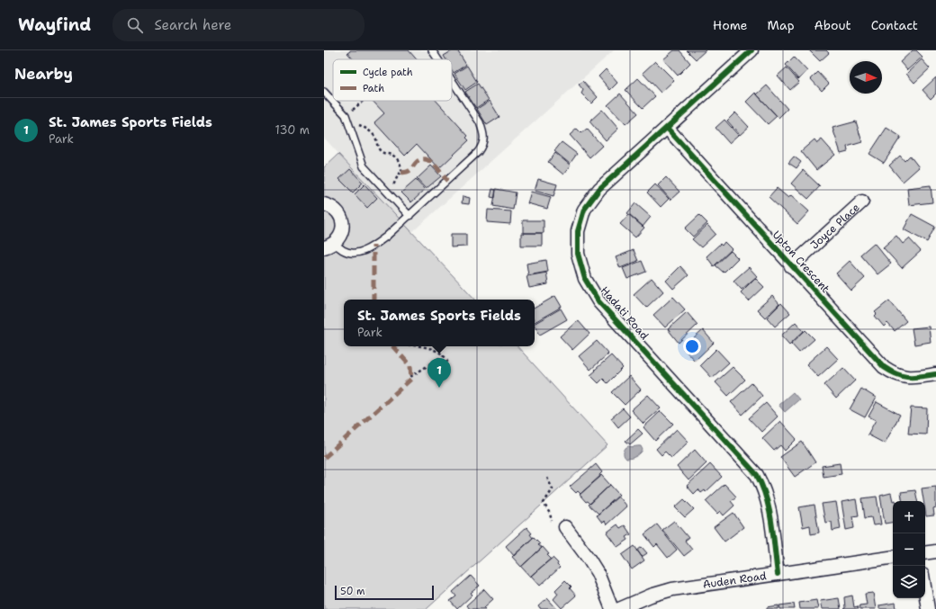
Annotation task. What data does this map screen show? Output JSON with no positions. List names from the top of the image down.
{
  "streets": {
    "street": [
      "Joyce Place",
      "Upton Crescent",
      "Hadati Road",
      "Auden Road"
    ]
  },
  "crossings": [
    ["Joyce Place", "Upton Crescent"],
    ["Upton Crescent", "Hadati Road"],
    ["Hadati Road", "Auden Road"]
  ],
  "legend": ["Cycle path", "Path"],
  "scale_bar": "50 m",
  "north": "right",
  "page": {
    "header": "Wayfind",
    "search": "Search here",
    "nav": [
      "Home",
      "Map",
      "About",
      "Contact"
    ],
    "heading": "Nearby",
    "list": [
      {
        "mark": "1",
        "name": "St. James Sports Fields",
        "note": "Park",
        "value": "130 m"
      }
    ],
    "popup": ["St. James Sports Fields", "Park"],
    "pins": "1",
    "map_buttons": ["+", "−"],
    "scale": "50 m"
  }
}
